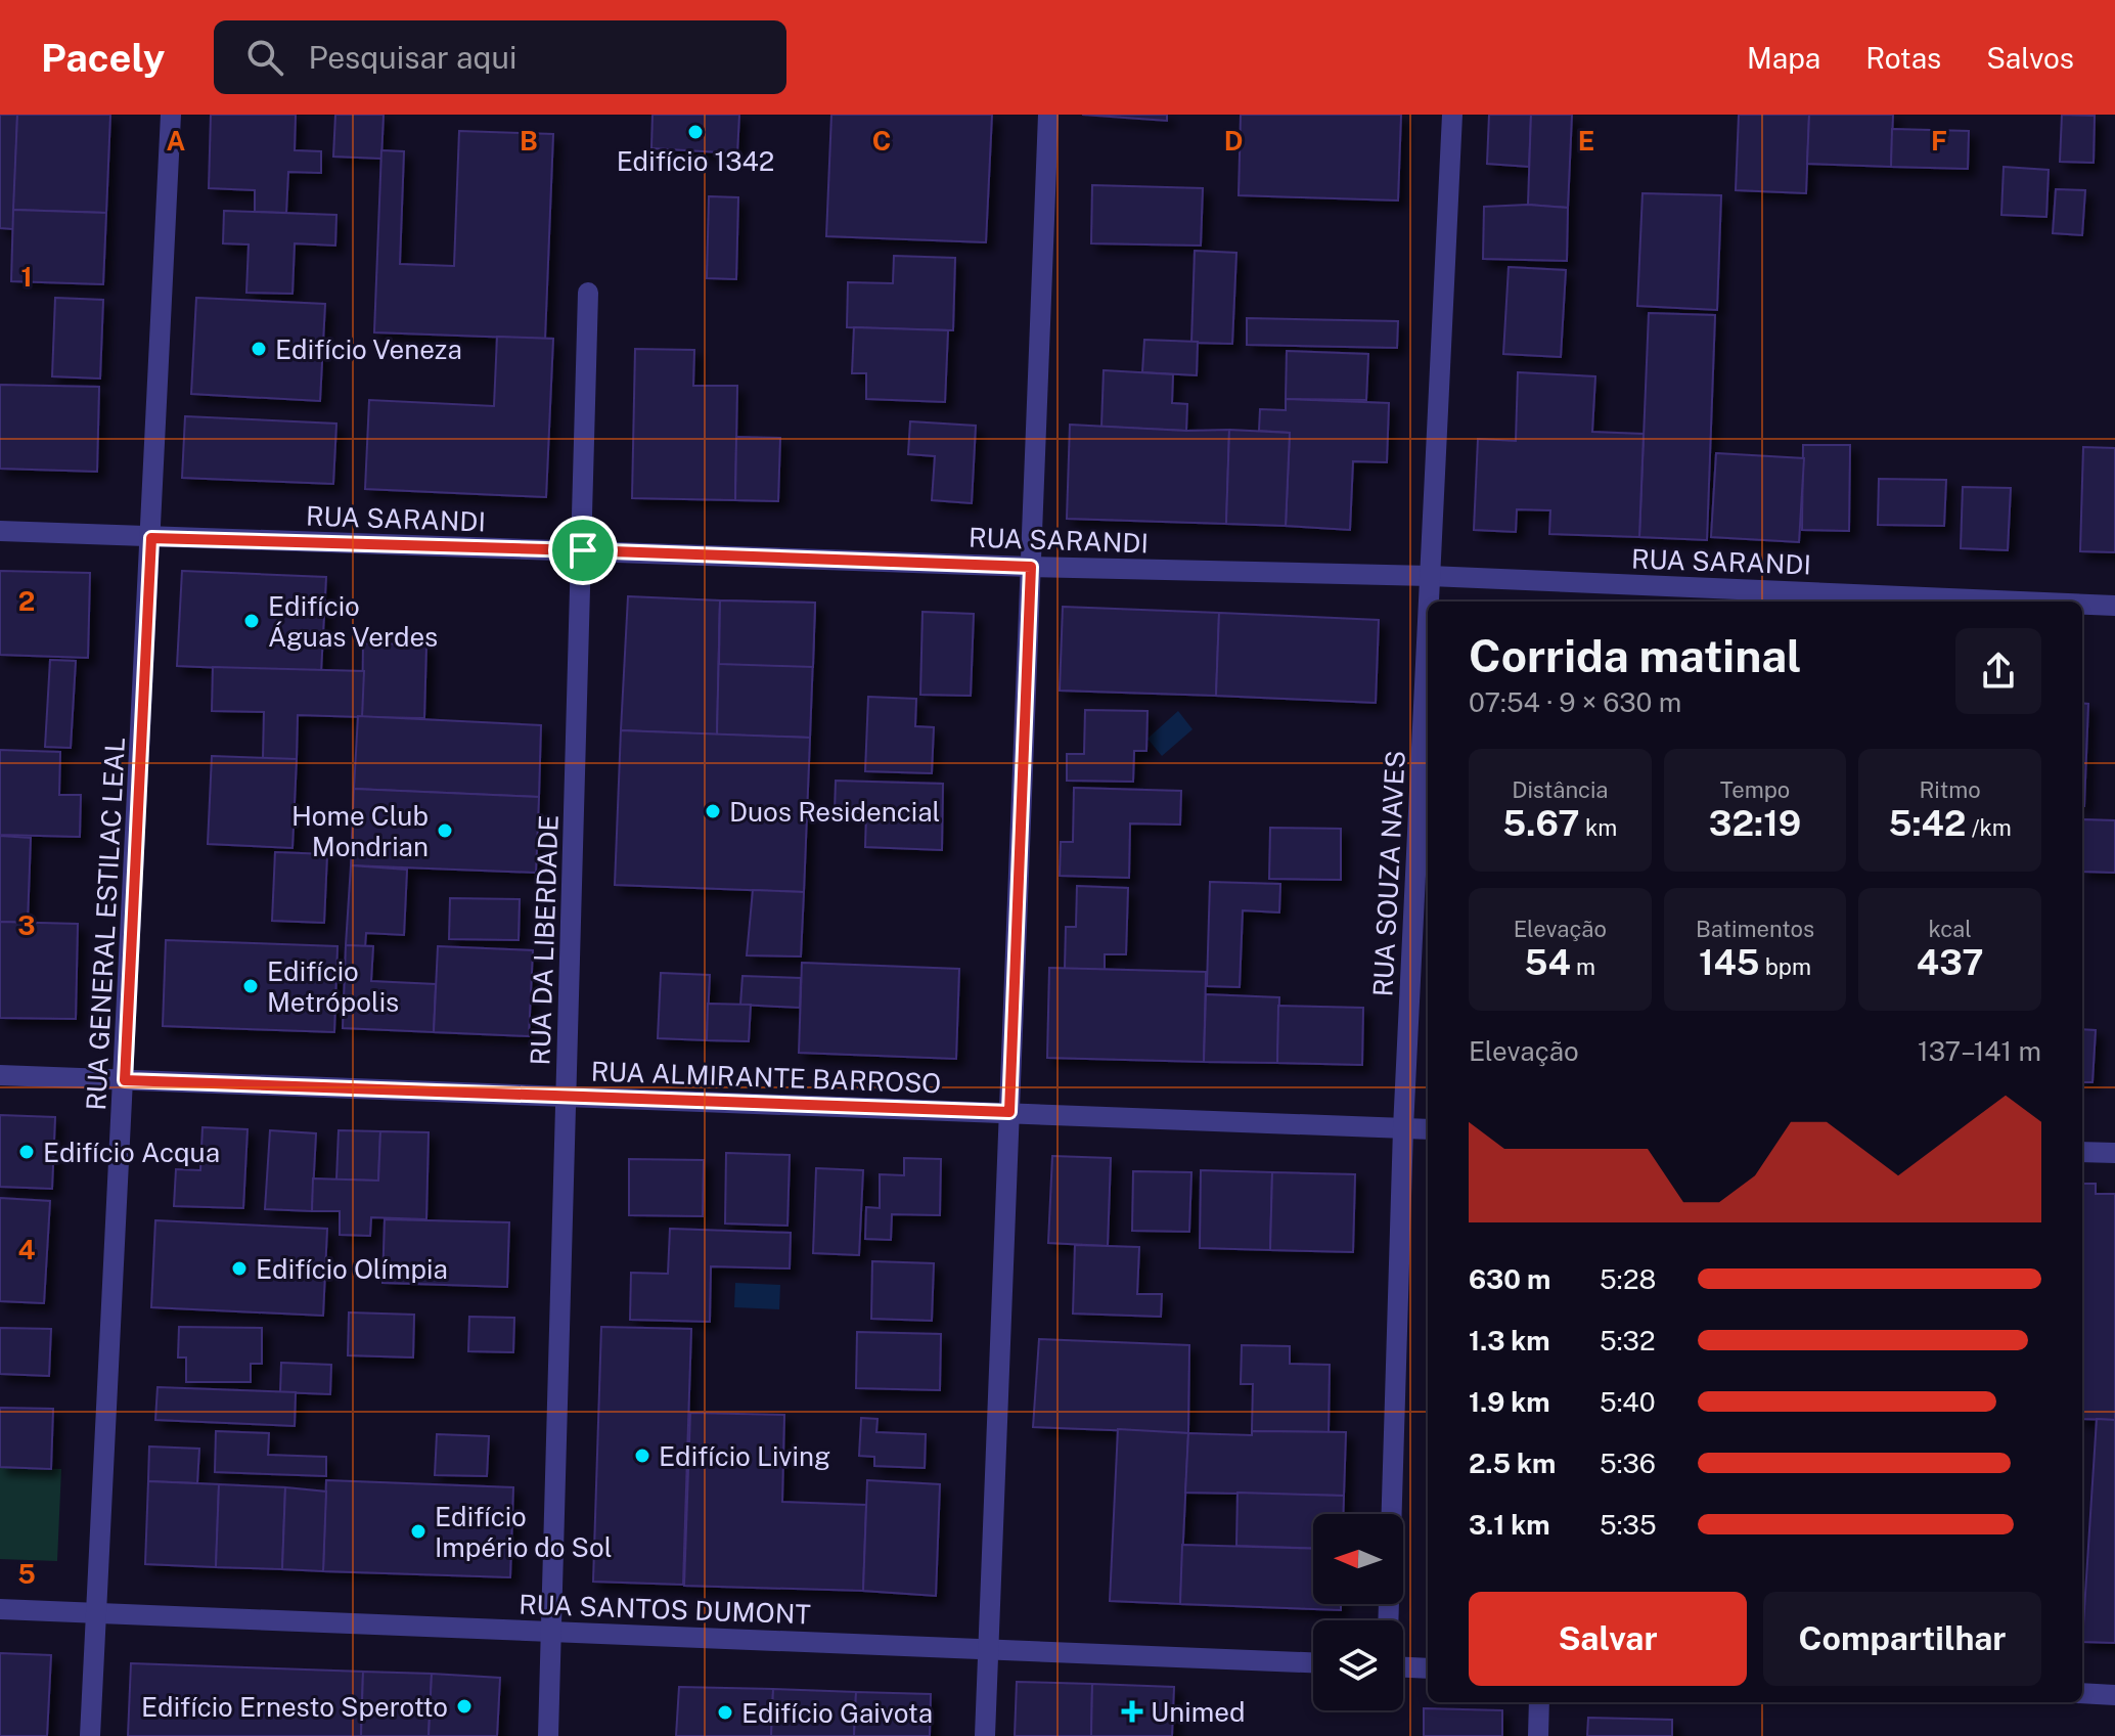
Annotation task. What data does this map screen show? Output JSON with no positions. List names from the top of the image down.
{
  "streets": {
    "street": [
      "RUA SARANDI",
      "RUA SOUZA NAVES",
      "RUA GENERAL ESTILAC LEAL",
      "RUA DA LIBERDADE",
      "RUA ALMIRANTE BARROSO",
      "RUA SANTOS DUMONT"
    ]
  },
  "crossings": [
    ["RUA SARANDI", "RUA SOUZA NAVES"],
    ["RUA SARANDI", "RUA GENERAL ESTILAC LEAL"],
    ["RUA SARANDI", "RUA DA LIBERDADE"],
    ["RUA SOUZA NAVES", "RUA ALMIRANTE BARROSO"],
    ["RUA GENERAL ESTILAC LEAL", "RUA ALMIRANTE BARROSO"],
    ["RUA GENERAL ESTILAC LEAL", "RUA SANTOS DUMONT"],
    ["RUA DA LIBERDADE", "RUA ALMIRANTE BARROSO"],
    ["RUA DA LIBERDADE", "RUA SANTOS DUMONT"]
  ],
  "places": {
    "other": [
      "Edifício 1342",
      "Edifício Veneza",
      "Edifício Águas Verdes",
      "Duos Residencial",
      "Home Club Mondrian",
      "Edifício Metrópolis",
      "Edifício Acqua",
      "Edifício Olímpia",
      "Edifício Living",
      "Edifício Império do Sol",
      "Edifício Ernesto Sperotto",
      "Edifício Gaivota"
    ],
    "health": ["Unimed"]
  },
  "north": "left",
  "page": {
    "header": "Pacely",
    "search": "Pesquisar aqui",
    "nav": ["Mapa", "Rotas", "Salvos"],
    "heading": ["Corrida matinal", "07:54 · 9 × 630 m"],
    "stats": [
      ["Distância", "5.67 km"],
      ["Tempo", "32:19"],
      ["Ritmo", "5:42 /km"],
      ["Elevação", "54 m"],
      ["Batimentos", "145 bpm"],
      ["kcal", "437"]
    ],
    "chart": ["Elevação", "137–141 m"],
    "list": [
      {
        "name": "630 m",
        "note": "5:28"
      },
      {
        "name": "1.3 km",
        "note": "5:32"
      },
      {
        "name": "1.9 km",
        "note": "5:40"
      },
      {
        "name": "2.5 km",
        "note": "5:36"
      },
      {
        "name": "3.1 km",
        "note": "5:35"
      }
    ],
    "buttons": ["Salvar", "Compartilhar"]
  },
  "grid": {
    "columns": [
      "A",
      "B",
      "C",
      "D",
      "E",
      "F"
    ],
    "rows": [
      "1",
      "2",
      "3",
      "4",
      "5"
    ]
  }
}
